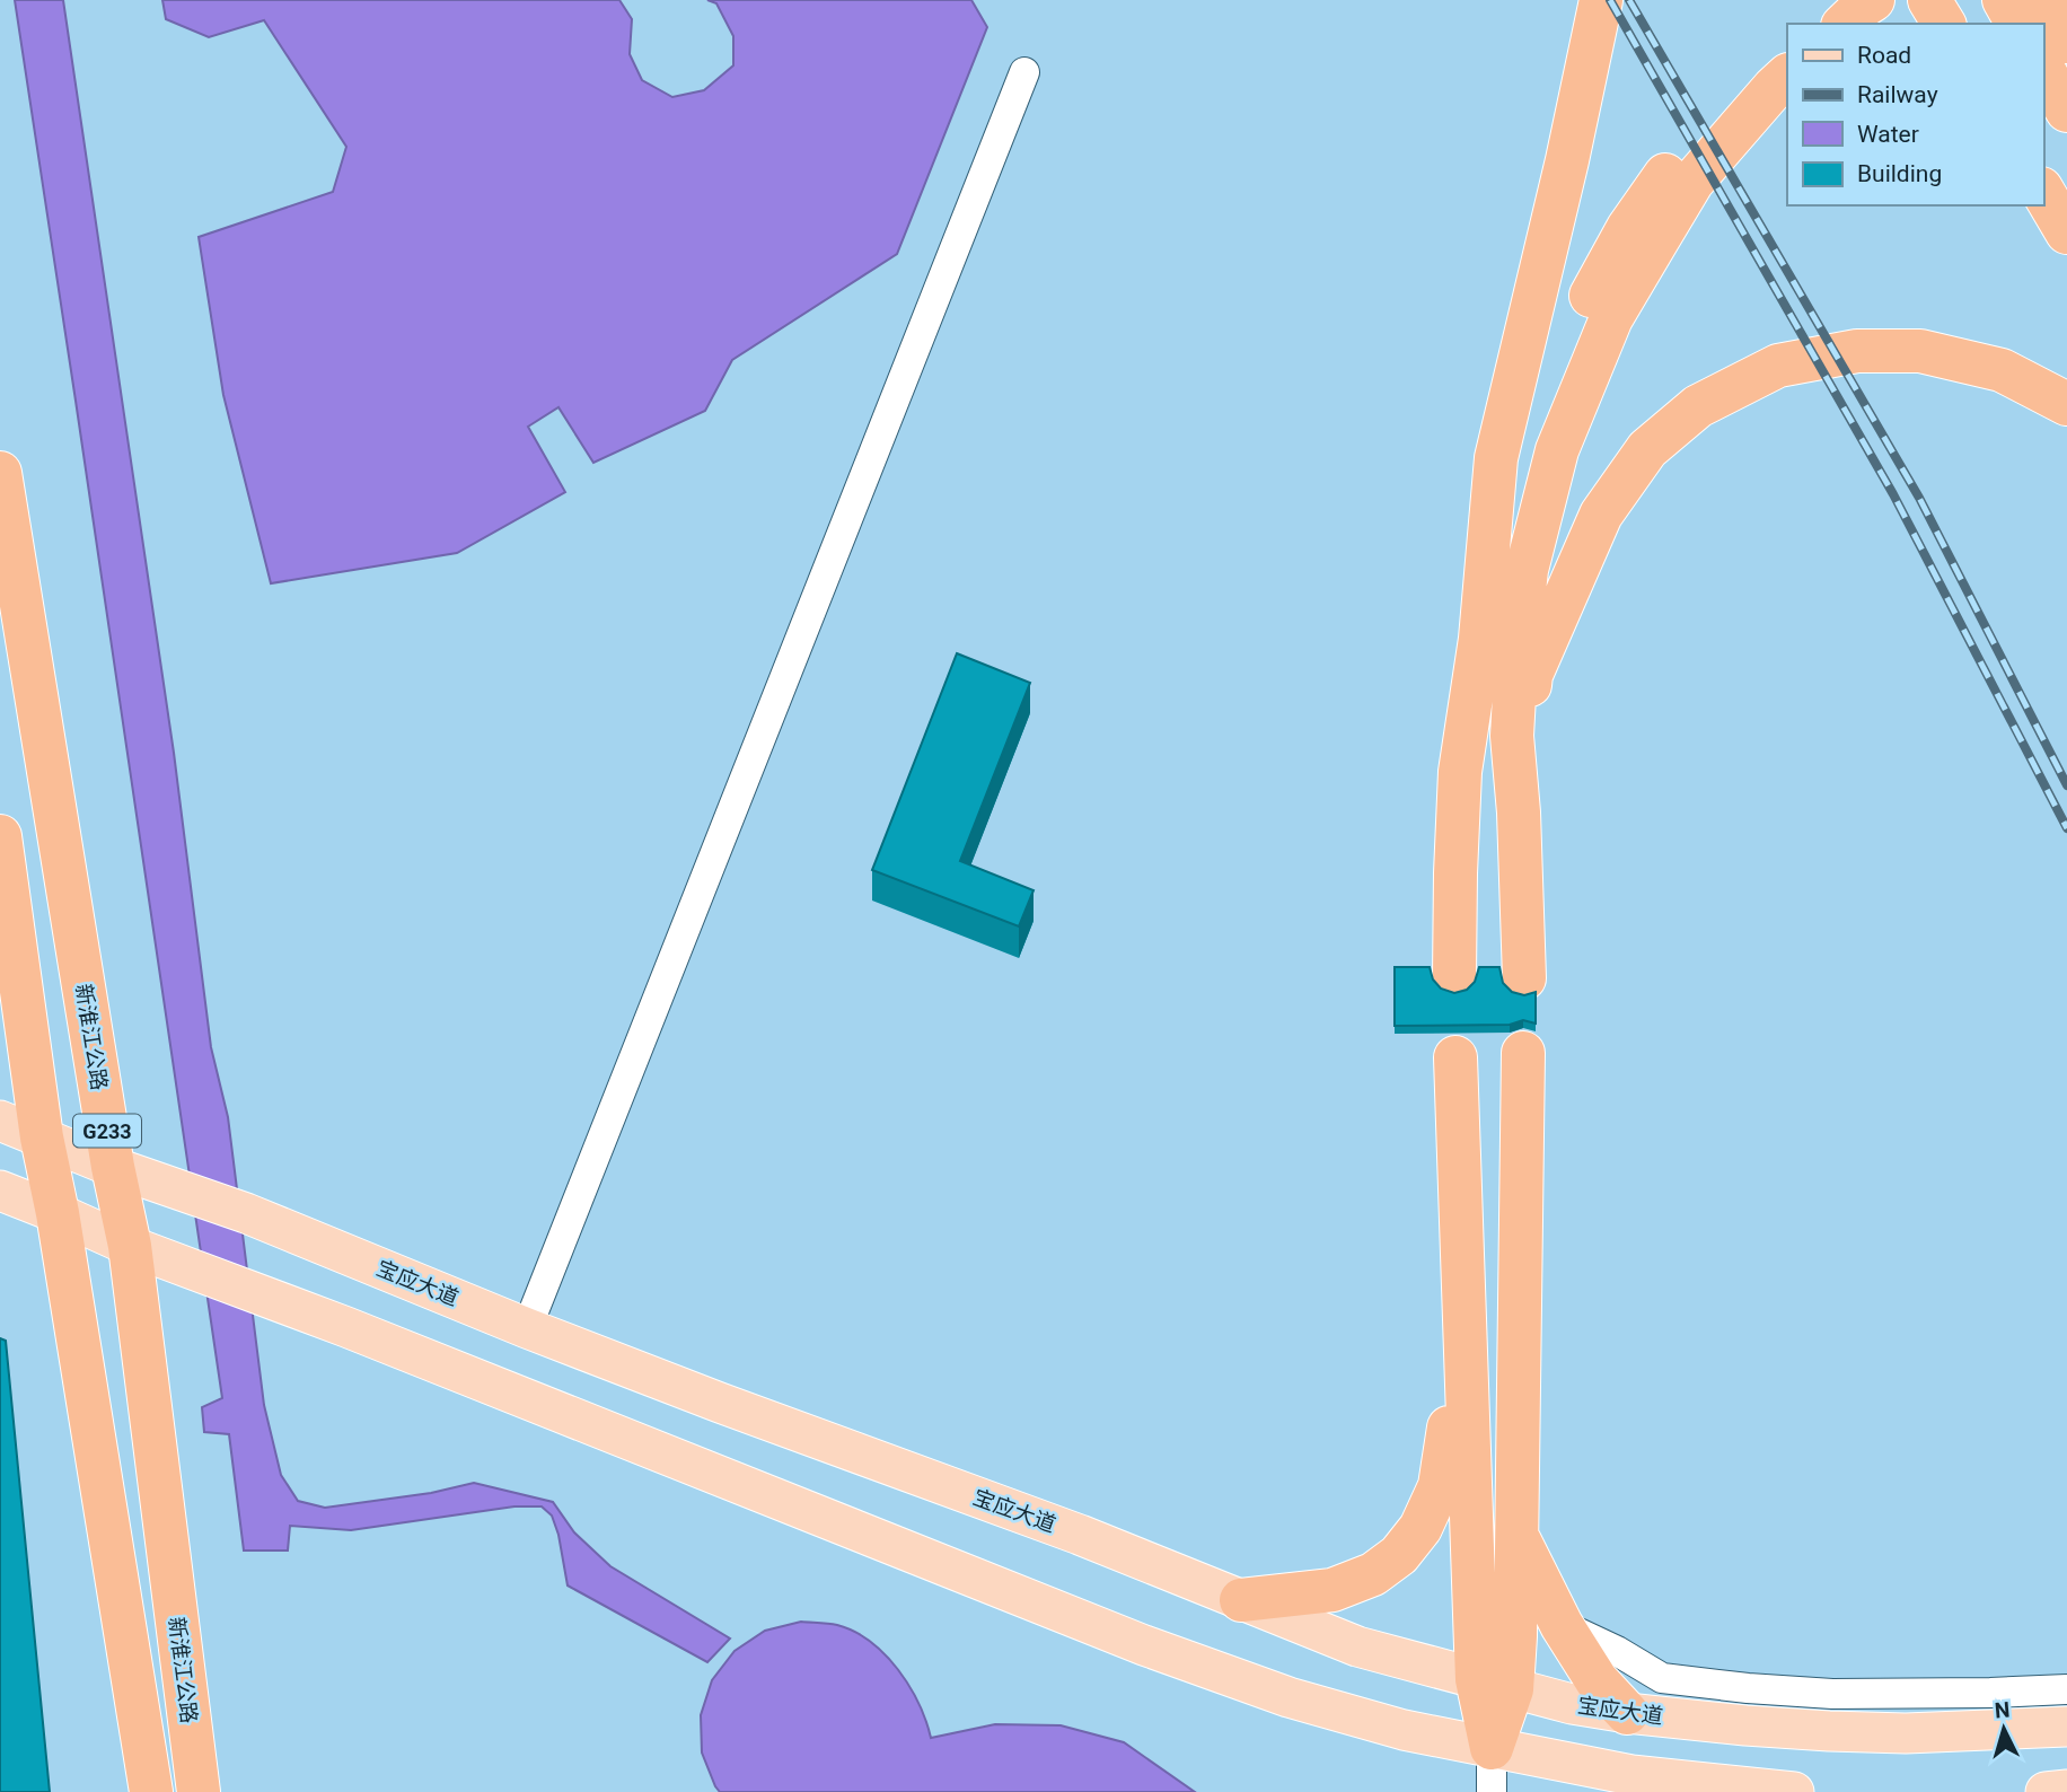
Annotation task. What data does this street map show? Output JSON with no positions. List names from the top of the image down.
{
  "streets": {
    "highway": ["新淮江公路", "G233"],
    "main road": ["宝应大道"]
  },
  "crossings": [
    ["新淮江公路", "宝应大道"],
    ["G233", "宝应大道"]
  ],
  "legend": [
    "Road",
    "Railway",
    "Water",
    "Building"
  ],
  "north": "top"
}
